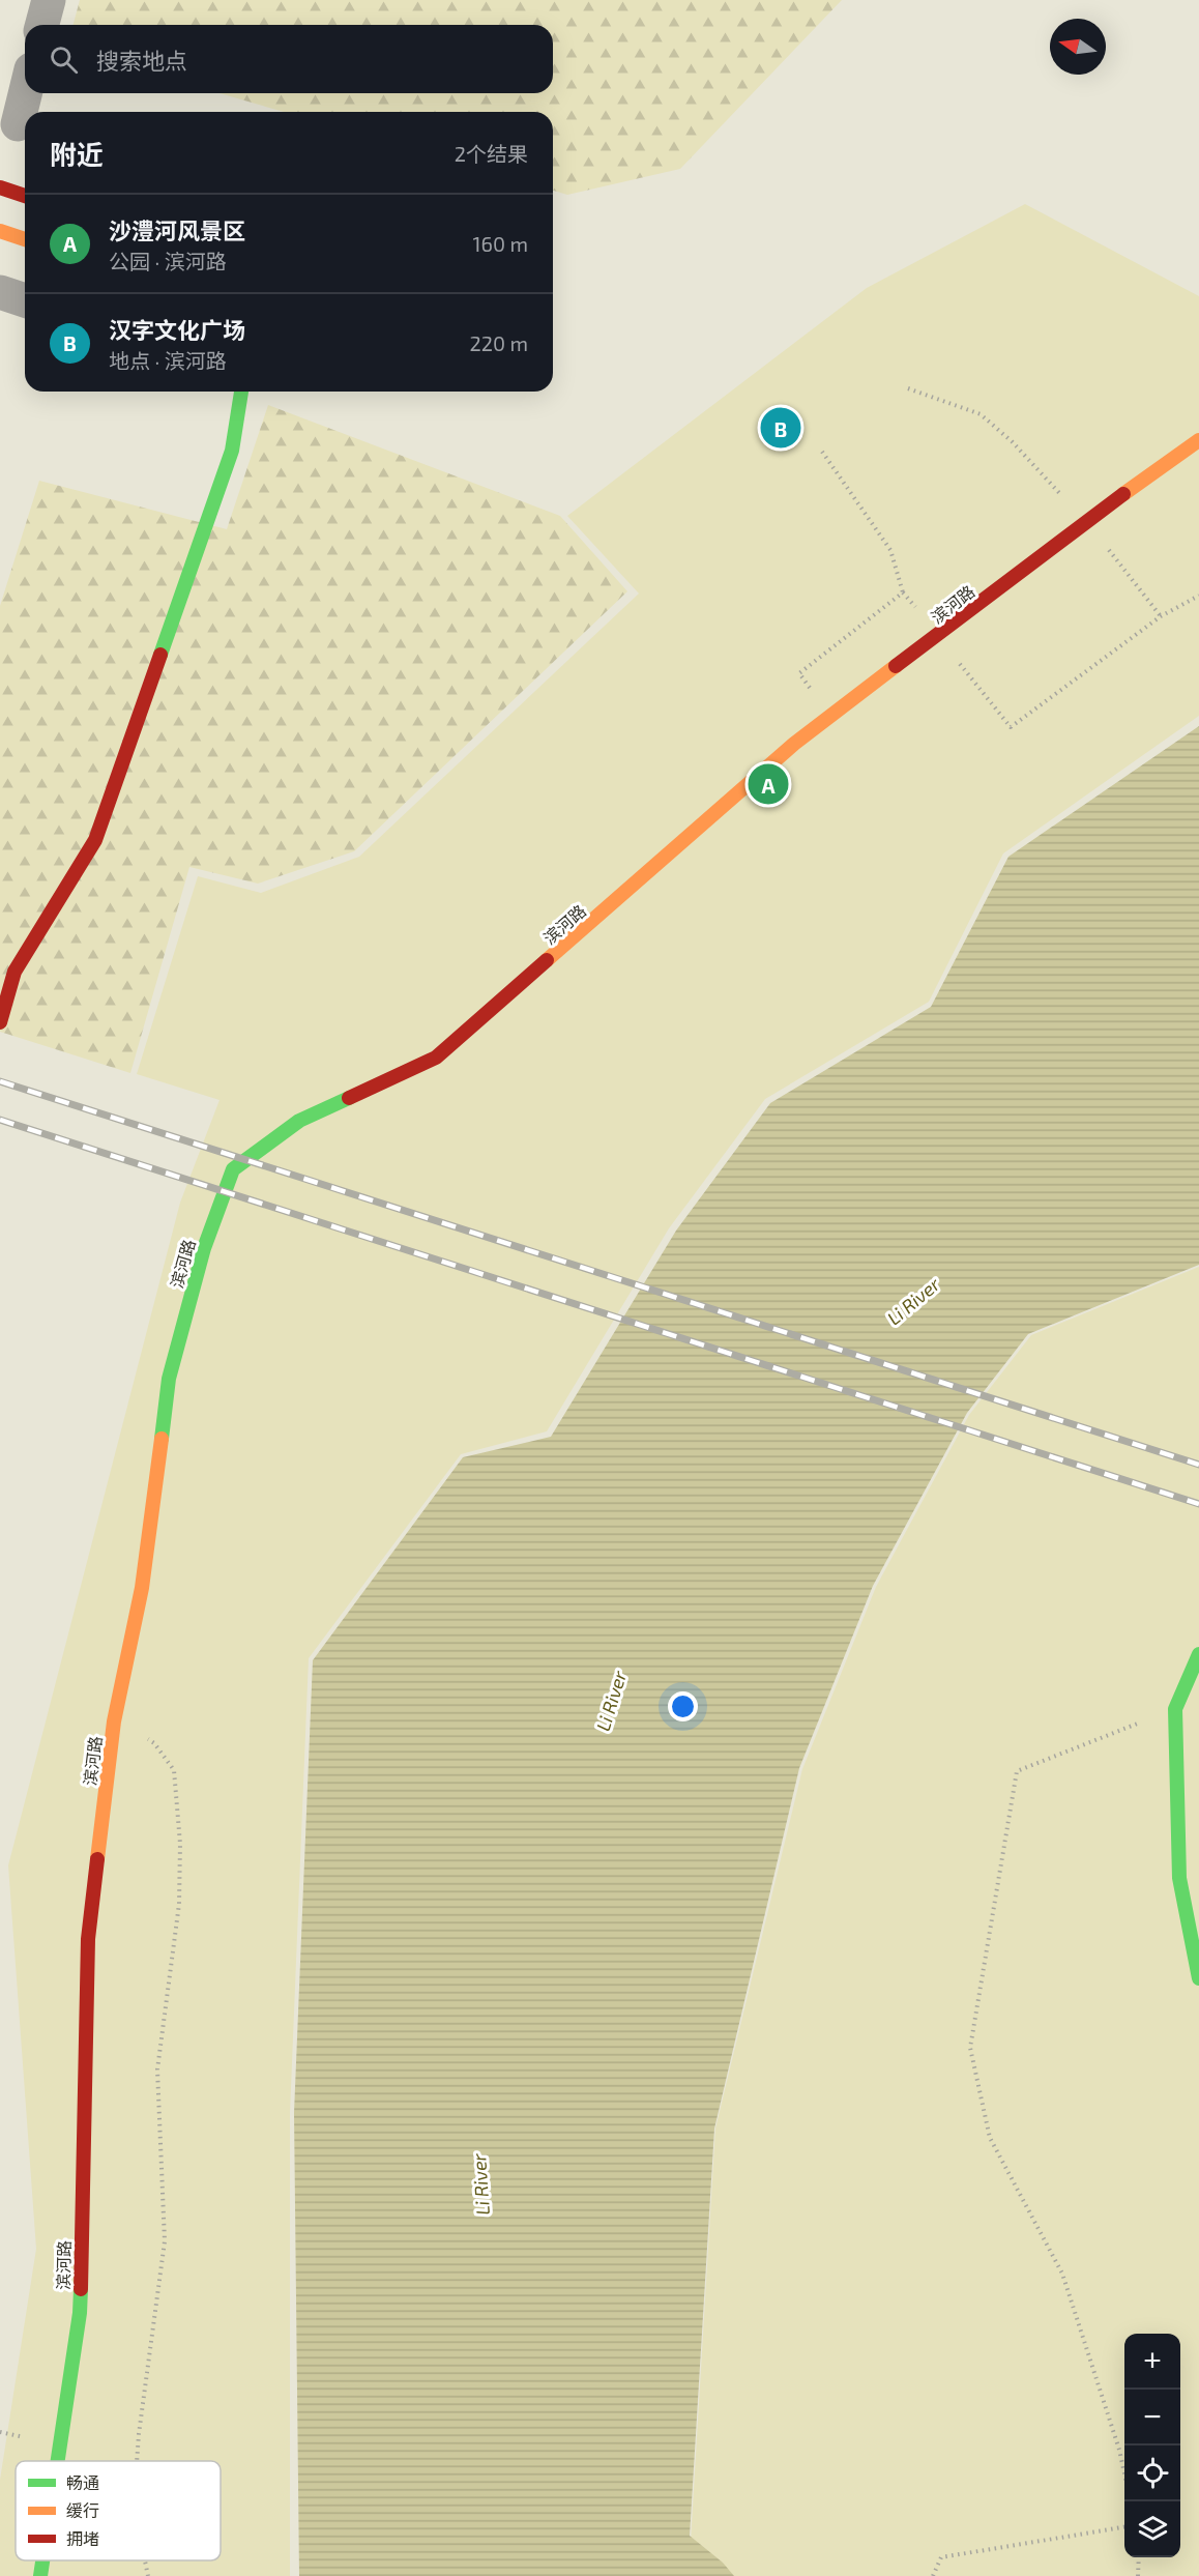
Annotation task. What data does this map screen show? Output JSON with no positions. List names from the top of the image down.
{
  "streets": {
    "street": ["滨河路"]
  },
  "water": ["Li River"],
  "legend": ["畅通", "缓行", "拥堵"],
  "north": "left",
  "page": {
    "search": "搜索地点",
    "heading": ["附近", "2个结果"],
    "list": [
      {
        "mark": "A",
        "name": "沙澧河风景区",
        "note": "公园 · 滨河路",
        "value": "160 m"
      },
      {
        "mark": "B",
        "name": "汉字文化广场",
        "note": "地点 · 滨河路",
        "value": "220 m"
      }
    ],
    "pins": ["B", "A"],
    "map_buttons": ["+", "−"]
  }
}
